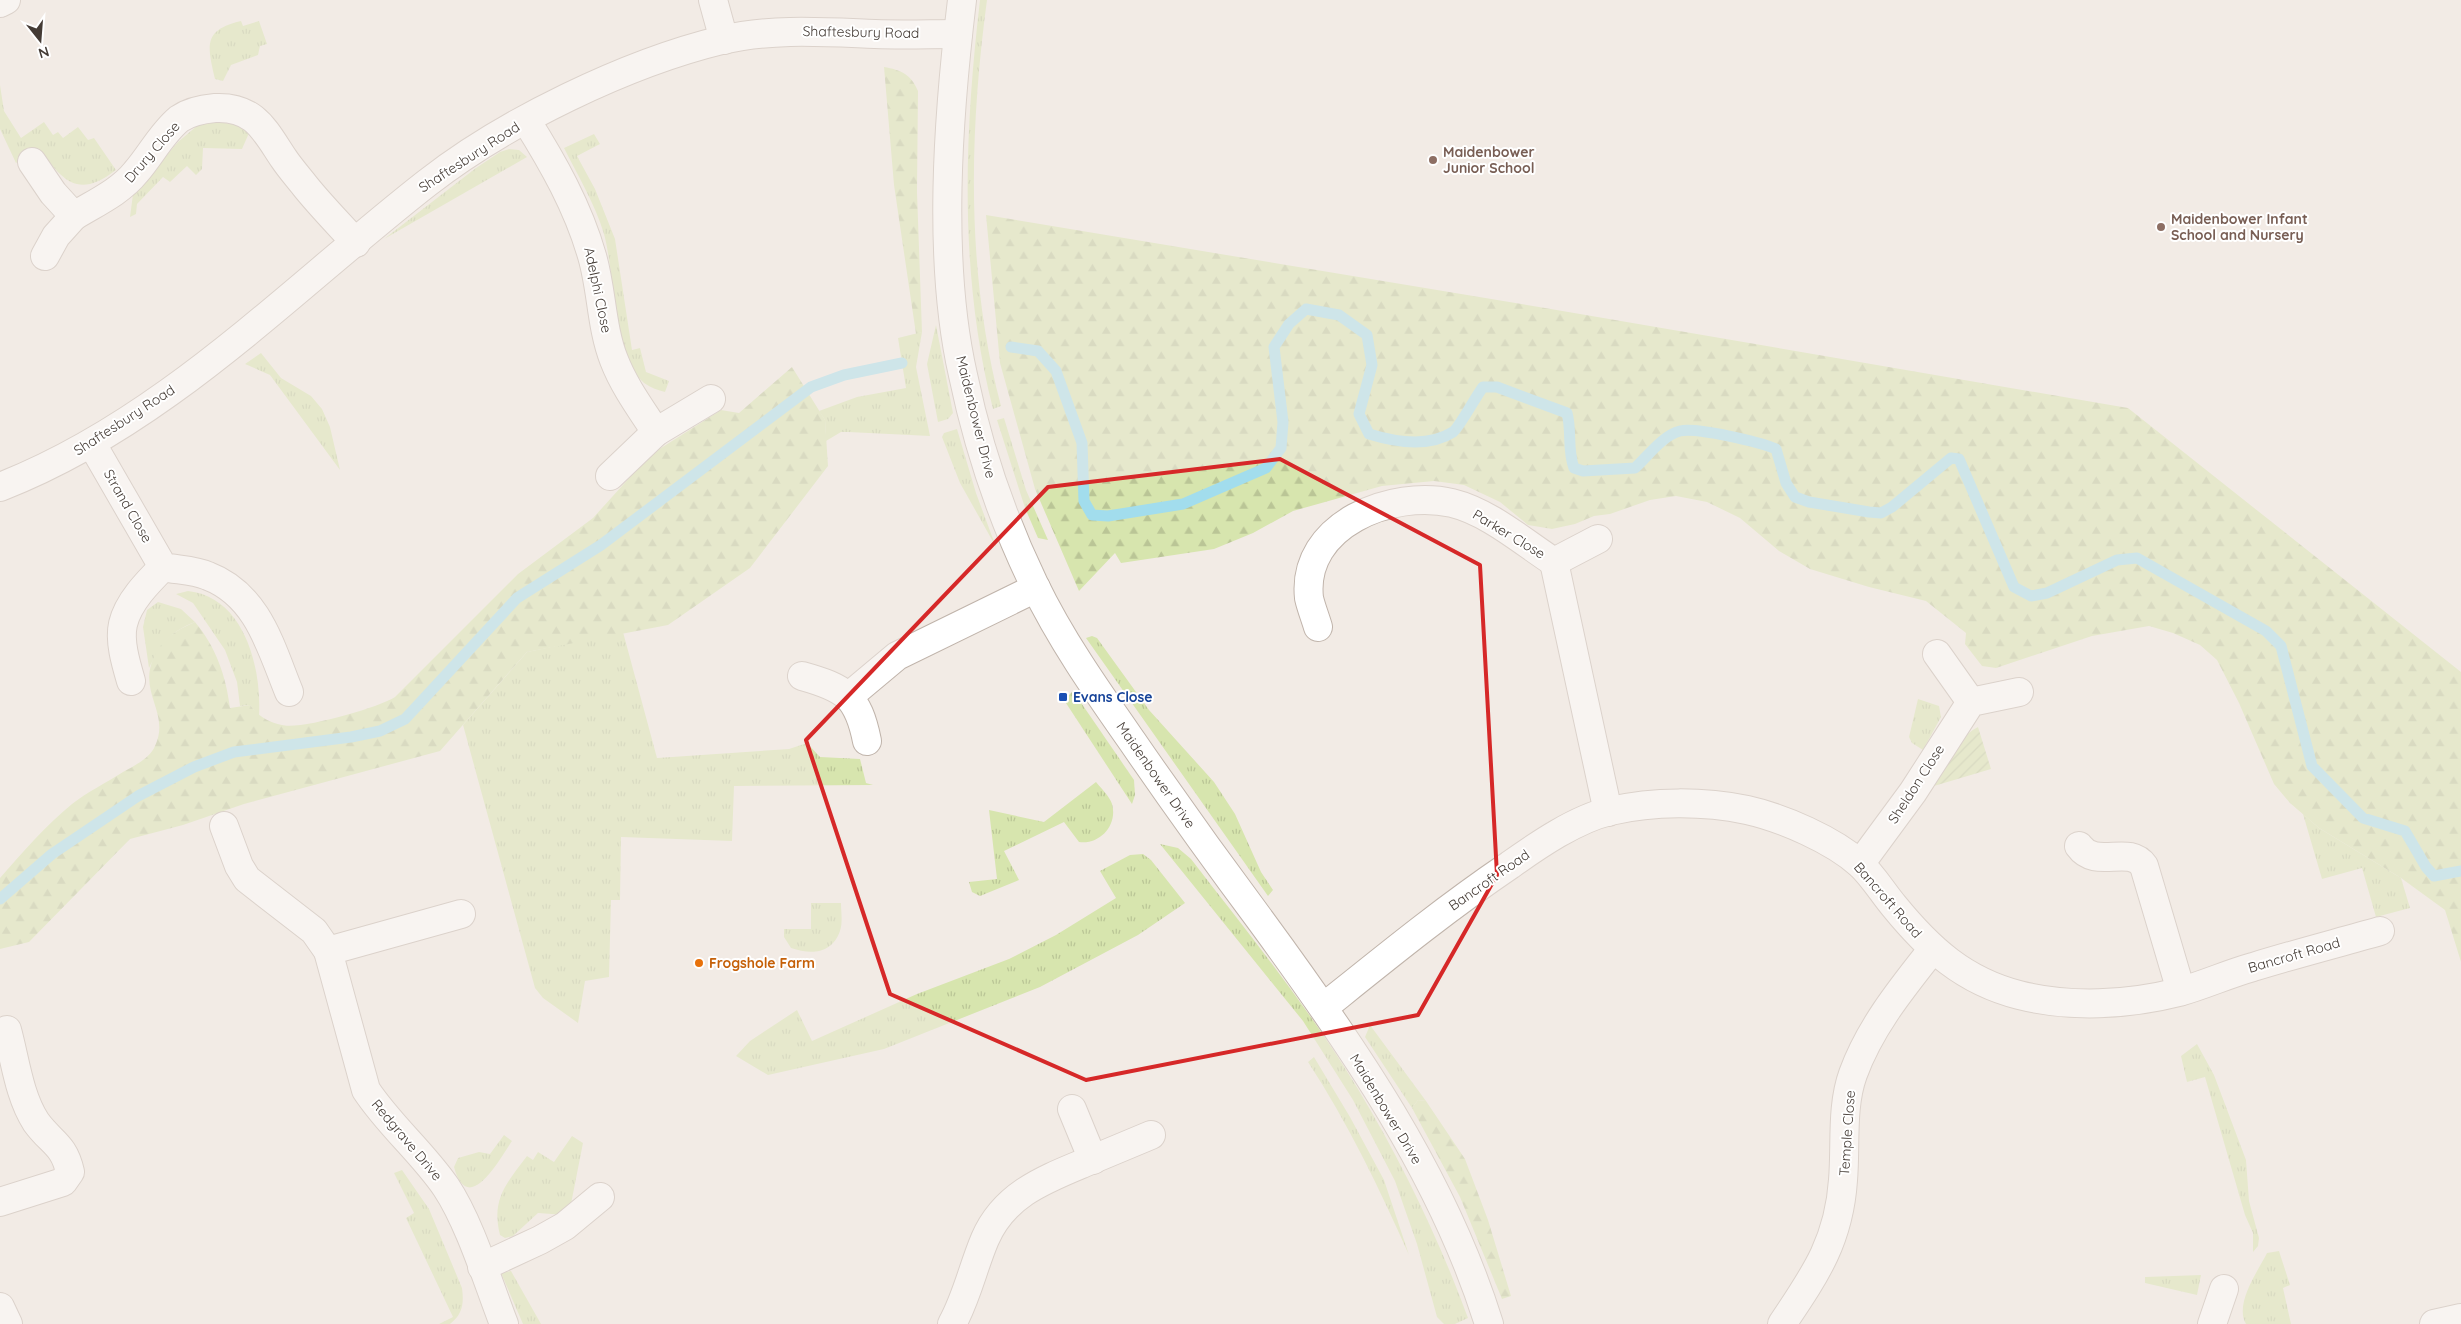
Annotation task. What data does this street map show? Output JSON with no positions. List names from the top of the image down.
{
  "streets": {
    "street": [
      "Shaftesbury Road",
      "Drury Close",
      "Adelphi Close",
      "Maidenbower Drive",
      "Strand Close",
      "Parker Close",
      "Sheldon Close",
      "Bancroft Road",
      "Temple Close",
      "Redgrave Drive"
    ]
  },
  "crossings": [
    ["Shaftesbury Road", "Drury Close"],
    ["Shaftesbury Road", "Adelphi Close"],
    ["Shaftesbury Road", "Maidenbower Drive"],
    ["Shaftesbury Road", "Strand Close"],
    ["Maidenbower Drive", "Bancroft Road"],
    ["Parker Close", "Bancroft Road"],
    ["Sheldon Close", "Bancroft Road"],
    ["Bancroft Road", "Temple Close"]
  ],
  "places": {
    "other": ["Maidenbower Junior School", "Maidenbower Infant School and Nursery", "Frogshole Farm"],
    "transit": ["Evans Close"]
  },
  "north": "bottom"
}
